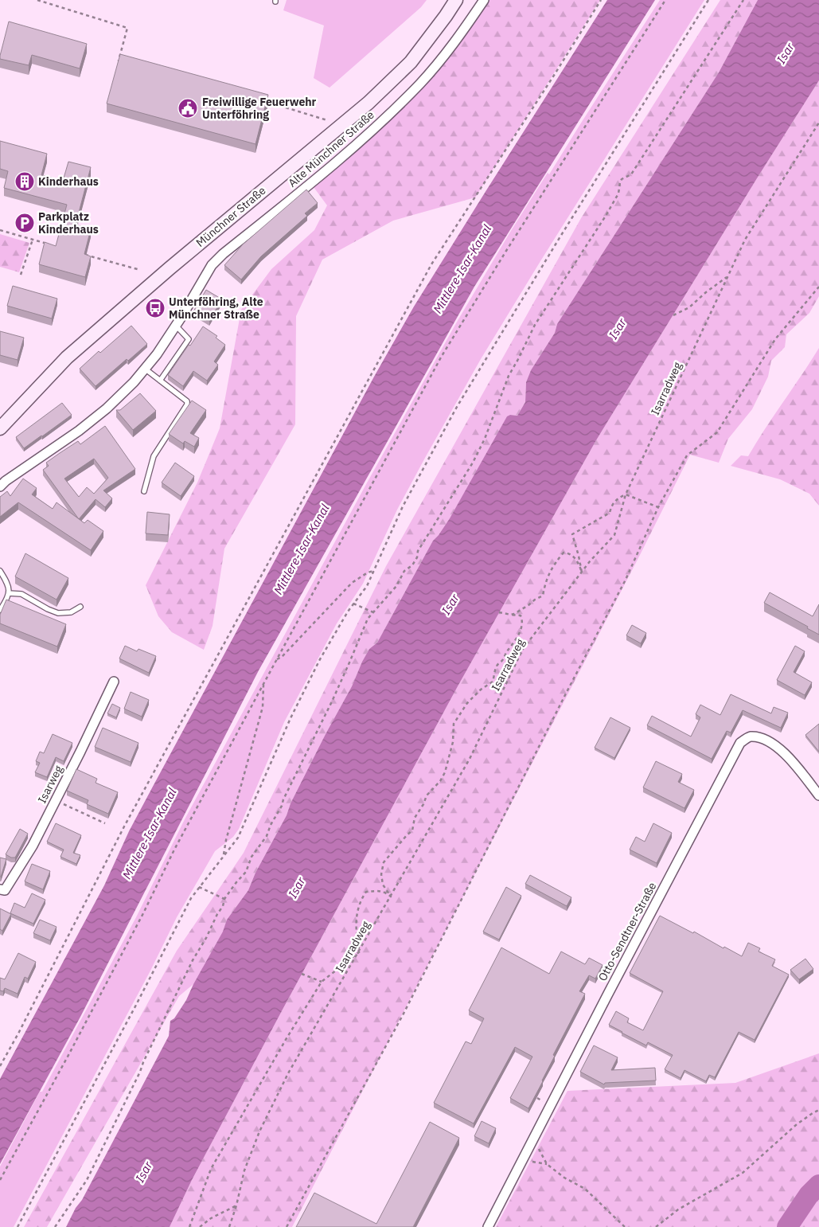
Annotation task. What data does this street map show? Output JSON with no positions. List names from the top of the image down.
{
  "streets": {
    "main road": ["Münchner Straße"],
    "street": ["Alte Münchner Straße", "Isarweg", "Otto-Sendtner-Straße"],
    "path": ["Isarradweg"]
  },
  "water": ["Isar", "Mittlere-Isar-Kanal"],
  "places": {
    "public building": ["Freiwillige Feuerwehr Unterföhring"],
    "building": ["Kinderhaus"],
    "parking": ["Parkplatz Kinderhaus"],
    "bus stop": ["Unterföhring, Alte Münchner Straße"]
  }
}
